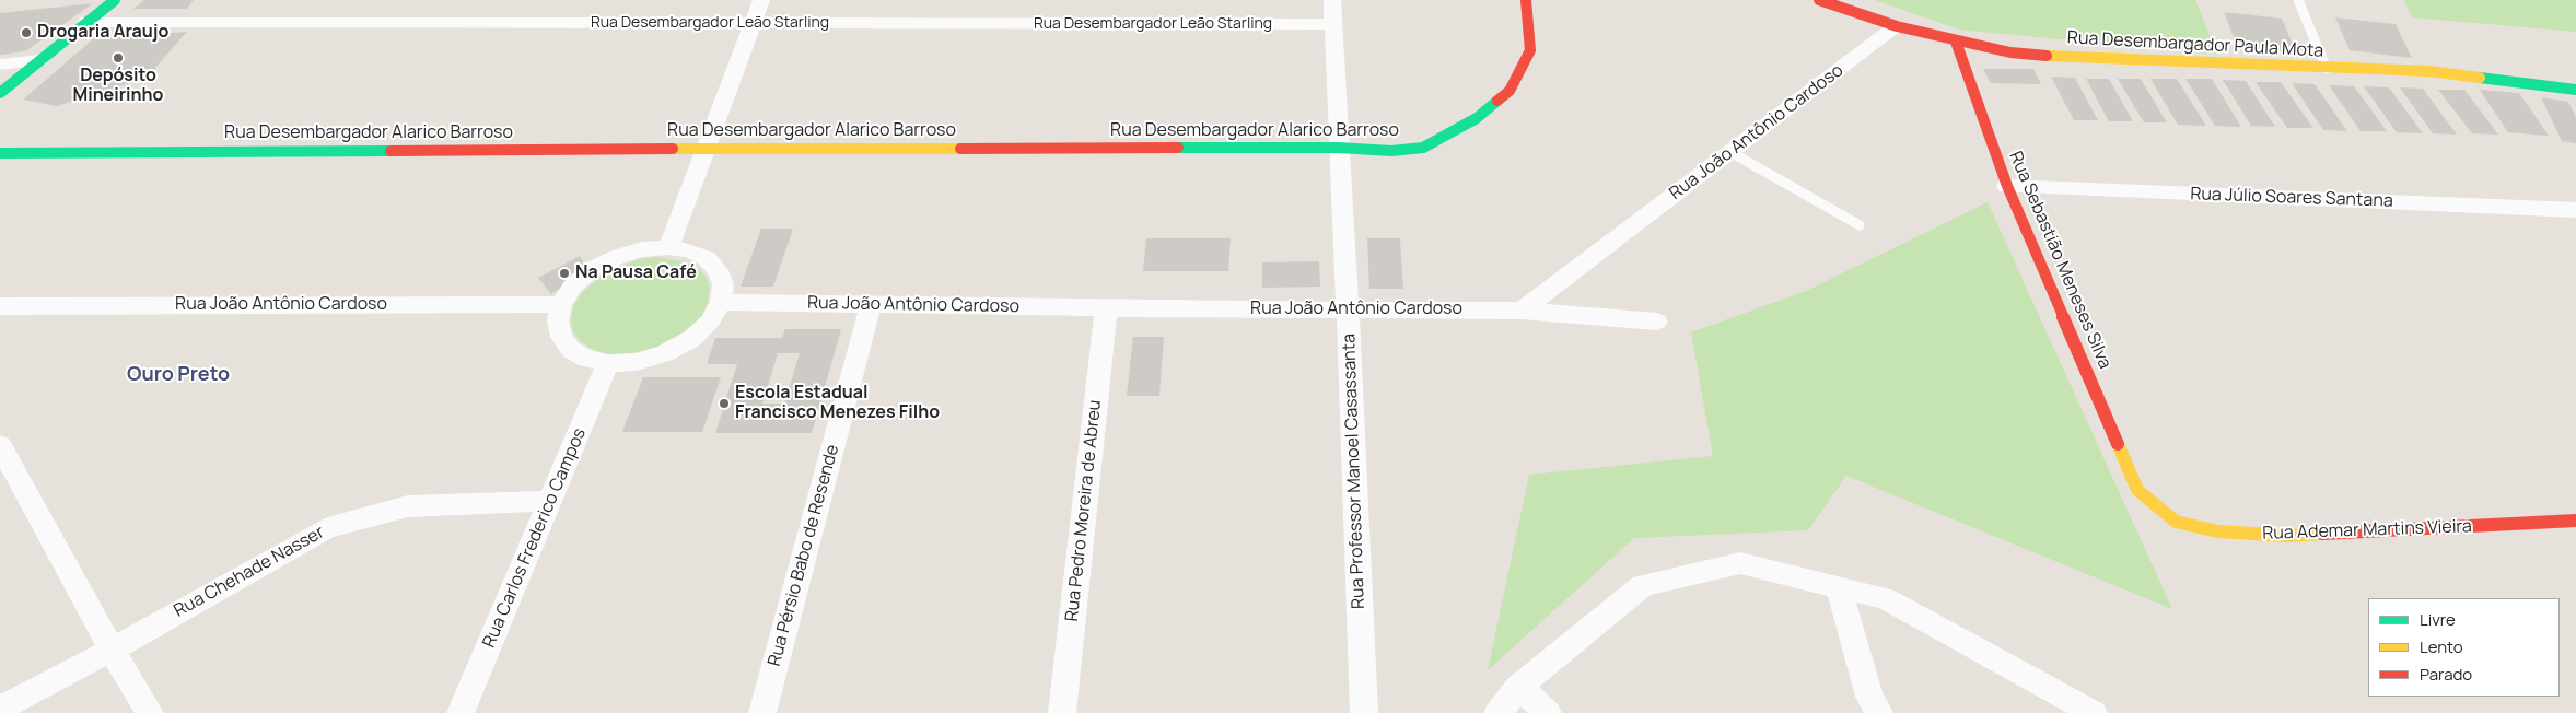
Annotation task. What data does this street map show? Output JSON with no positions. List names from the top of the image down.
{
  "streets": {
    "street": [
      "Rua Desembargador Leão Starling",
      "Rua Desembargador Paula Mota",
      "Rua Desembargador Alarico Barroso",
      "Rua João Antônio Cardoso",
      "Rua Júlio Soares Santana",
      "Rua Sebastião Meneses Silva",
      "Rua Professor Manoel Casassanta",
      "Rua Pedro Moreira de Abreu",
      "Rua Ademar Martins Vieira",
      "Rua Carlos Frederico Campos",
      "Rua Pérsio Babo de Resende",
      "Rua Chehade Nasser"
    ]
  },
  "crossings": [
    ["Rua Desembargador Leão Starling", "Rua Professor Manoel Casassanta"],
    ["Rua Desembargador Paula Mota", "Rua João Antônio Cardoso"],
    ["Rua Desembargador Paula Mota", "Rua Sebastião Meneses Silva"],
    ["Rua Desembargador Alarico Barroso", "Rua Professor Manoel Casassanta"],
    ["Rua João Antônio Cardoso", "Rua Professor Manoel Casassanta"],
    ["Rua João Antônio Cardoso", "Rua Pedro Moreira de Abreu"],
    ["Rua João Antônio Cardoso", "Rua Carlos Frederico Campos"],
    ["Rua João Antônio Cardoso", "Rua Pérsio Babo de Resende"],
    ["Rua Júlio Soares Santana", "Rua Sebastião Meneses Silva"],
    ["Rua Sebastião Meneses Silva", "Rua Ademar Martins Vieira"],
    ["Rua Carlos Frederico Campos", "Rua Chehade Nasser"]
  ],
  "districts": ["Ouro Preto"],
  "places": [
    "Drogaria Araujo",
    "Depósito Mineirinho",
    "Na Pausa Café",
    "Escola Estadual Francisco Menezes Filho"
  ],
  "legend": ["Livre", "Lento", "Parado"]
}
